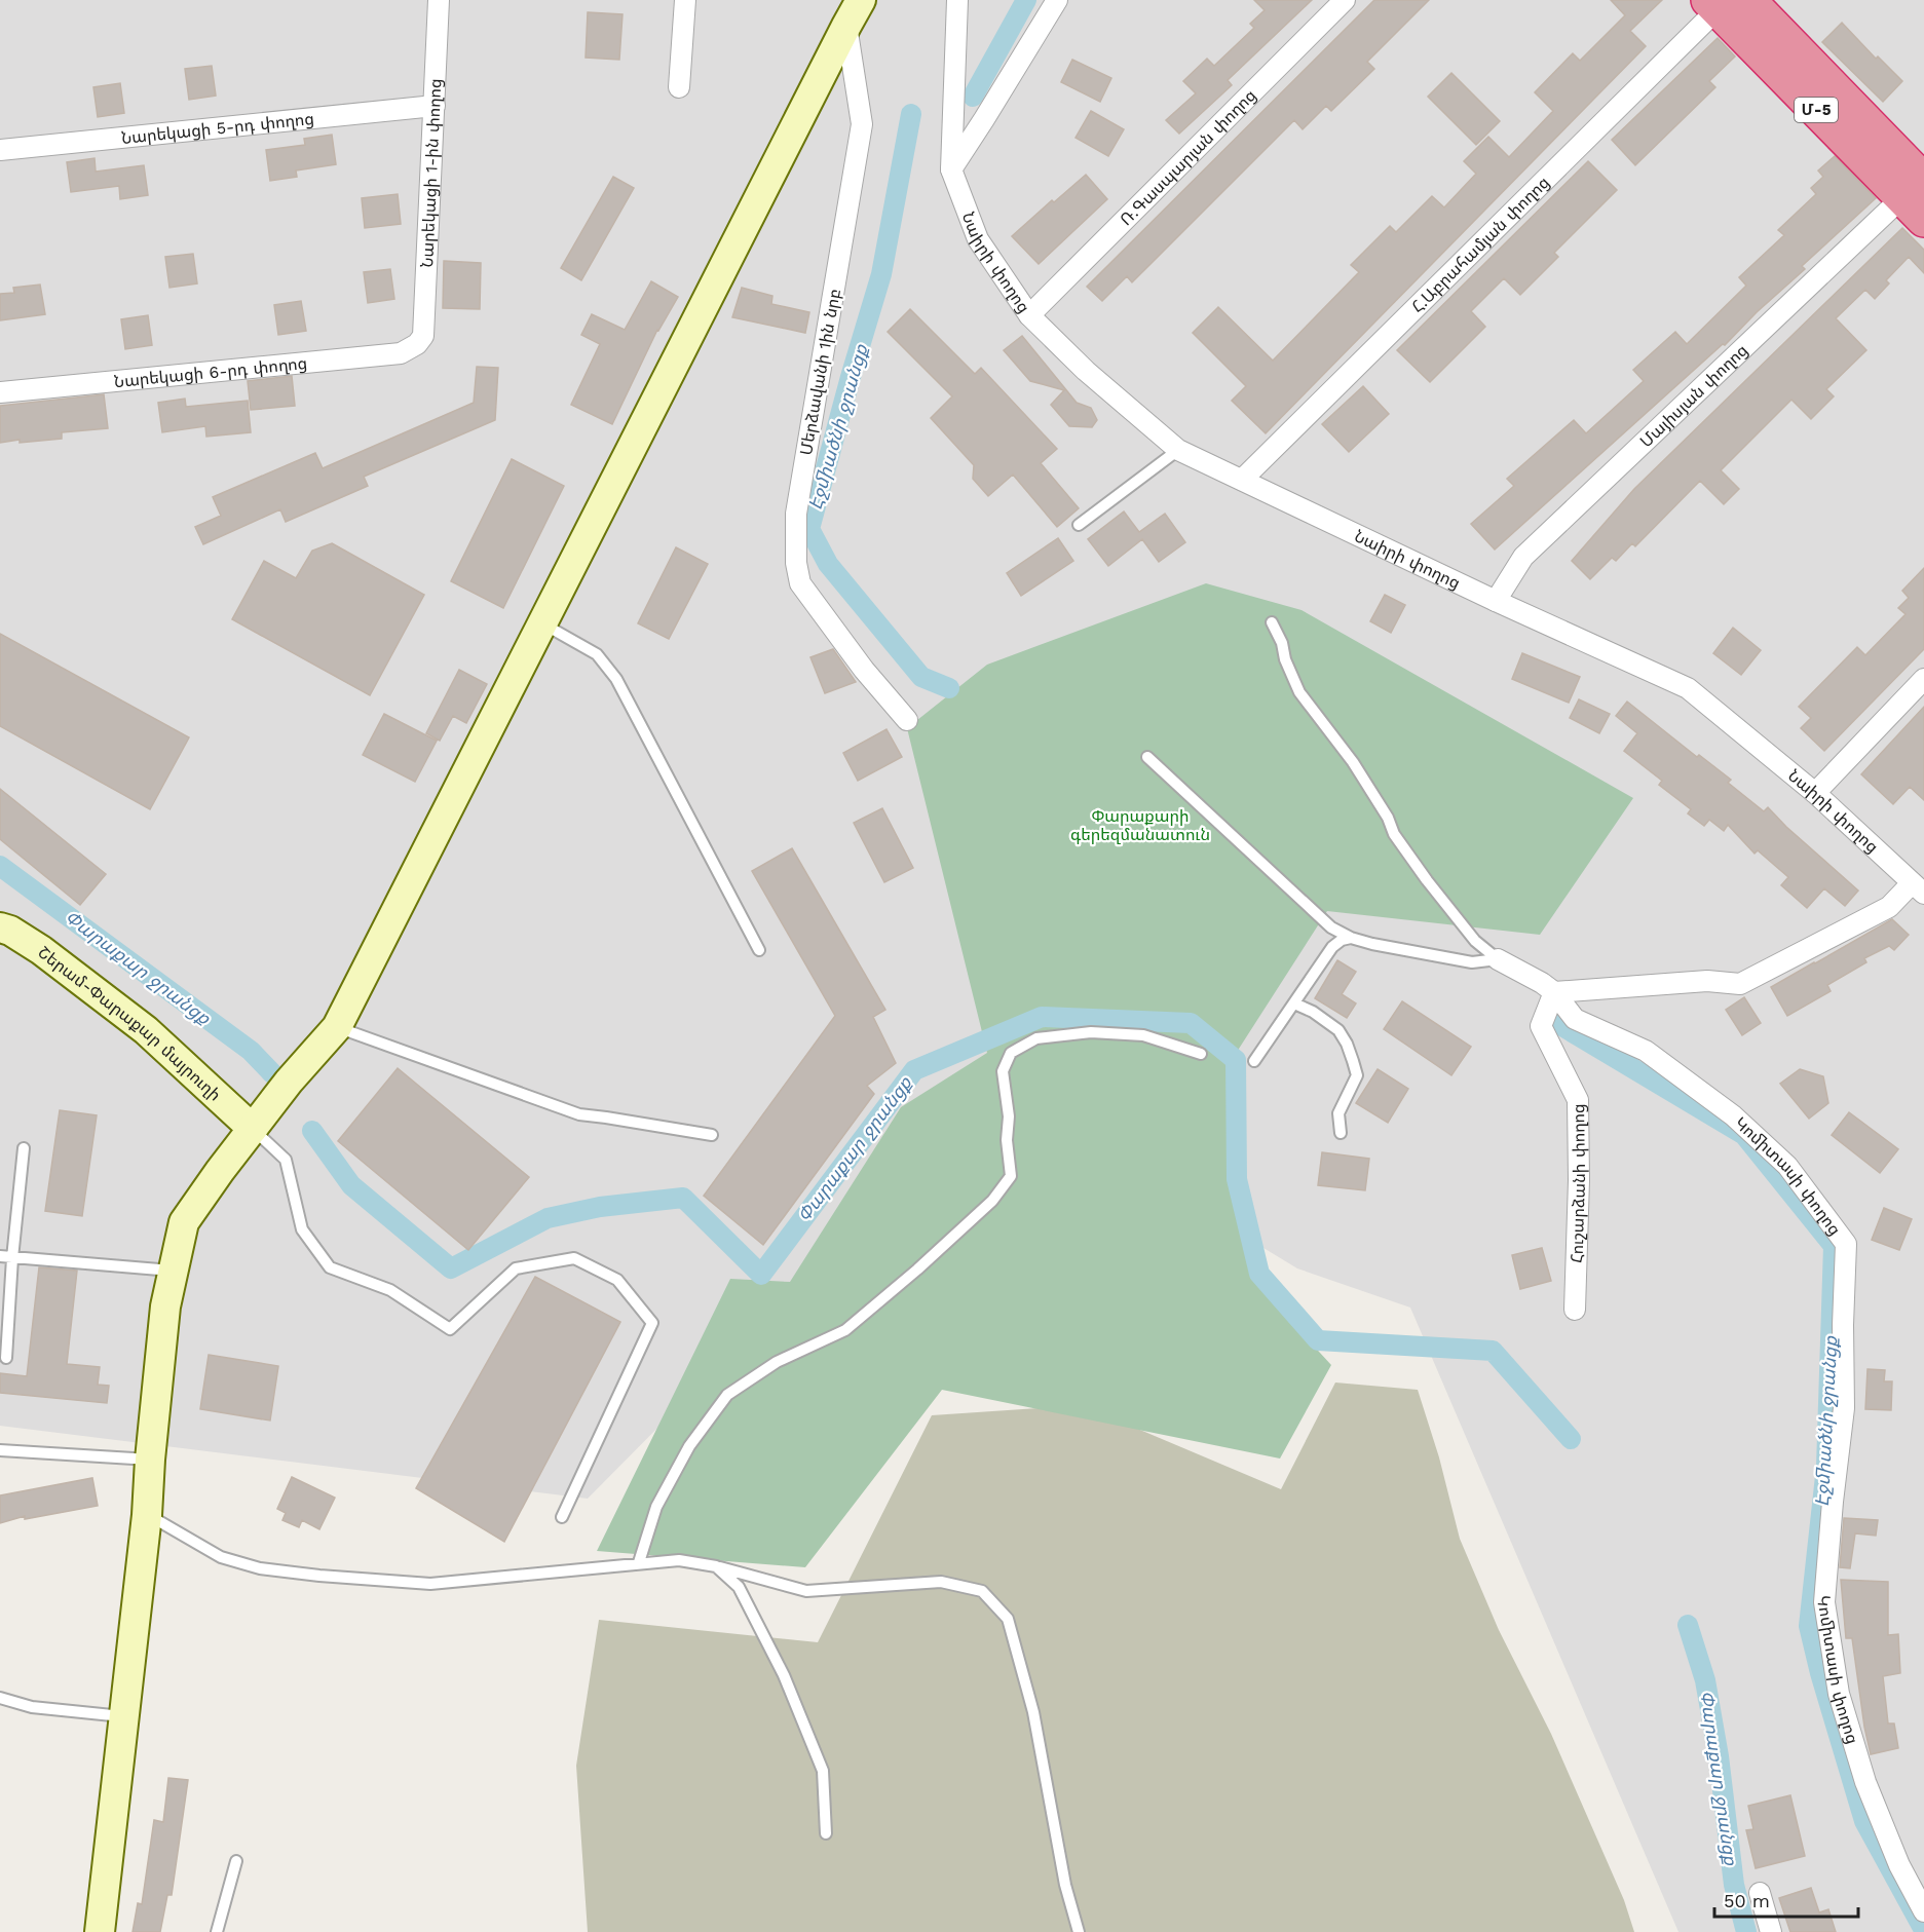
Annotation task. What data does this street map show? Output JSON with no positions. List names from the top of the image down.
{
  "streets": {
    "highway": ["Մ-5"],
    "main road": ["Շերամ-Փարաքար մայրուղի"],
    "street": [
      "Նարեկացի 5-րդ փողոց",
      "Ռ.Գասպարյան փողոց",
      "Նարեկացի 1-ին փողոց",
      "Հ.Աբրահամյան փողոց",
      "Նաիրի փողոց",
      "Նարեկացի 6-րդ փողոց",
      "Մերձավանի 1ին նրբ",
      "Մայիսյան փողոց",
      "Կոմիտասի փողոց",
      "Հուշարձանի փողոց"
    ]
  },
  "crossings": [
    ["Մ-5", "Հ.Աբրահամյան փողոց"],
    ["Մ-5", "Մայիսյան փողոց"],
    ["Նարեկացի 5-րդ փողոց", "Նարեկացի 1-ին փողոց"],
    ["Ռ.Գասպարյան փողոց", "Նաիրի փողոց"],
    ["Նարեկացի 1-ին փողոց", "Նարեկացի 6-րդ փողոց"],
    ["Հ.Աբրահամյան փողոց", "Նաիրի փողոց"],
    ["Նաիրի փողոց", "Մայիսյան փողոց"],
    ["Կոմիտասի փողոց", "Հուշարձանի փողոց"]
  ],
  "water": ["Էջմիածնի ջրանցք", "Փարաքար ջրանցք"],
  "parks": ["Փարաքարի գերեզմանատուն"],
  "scale_bar": "50 m"
}
